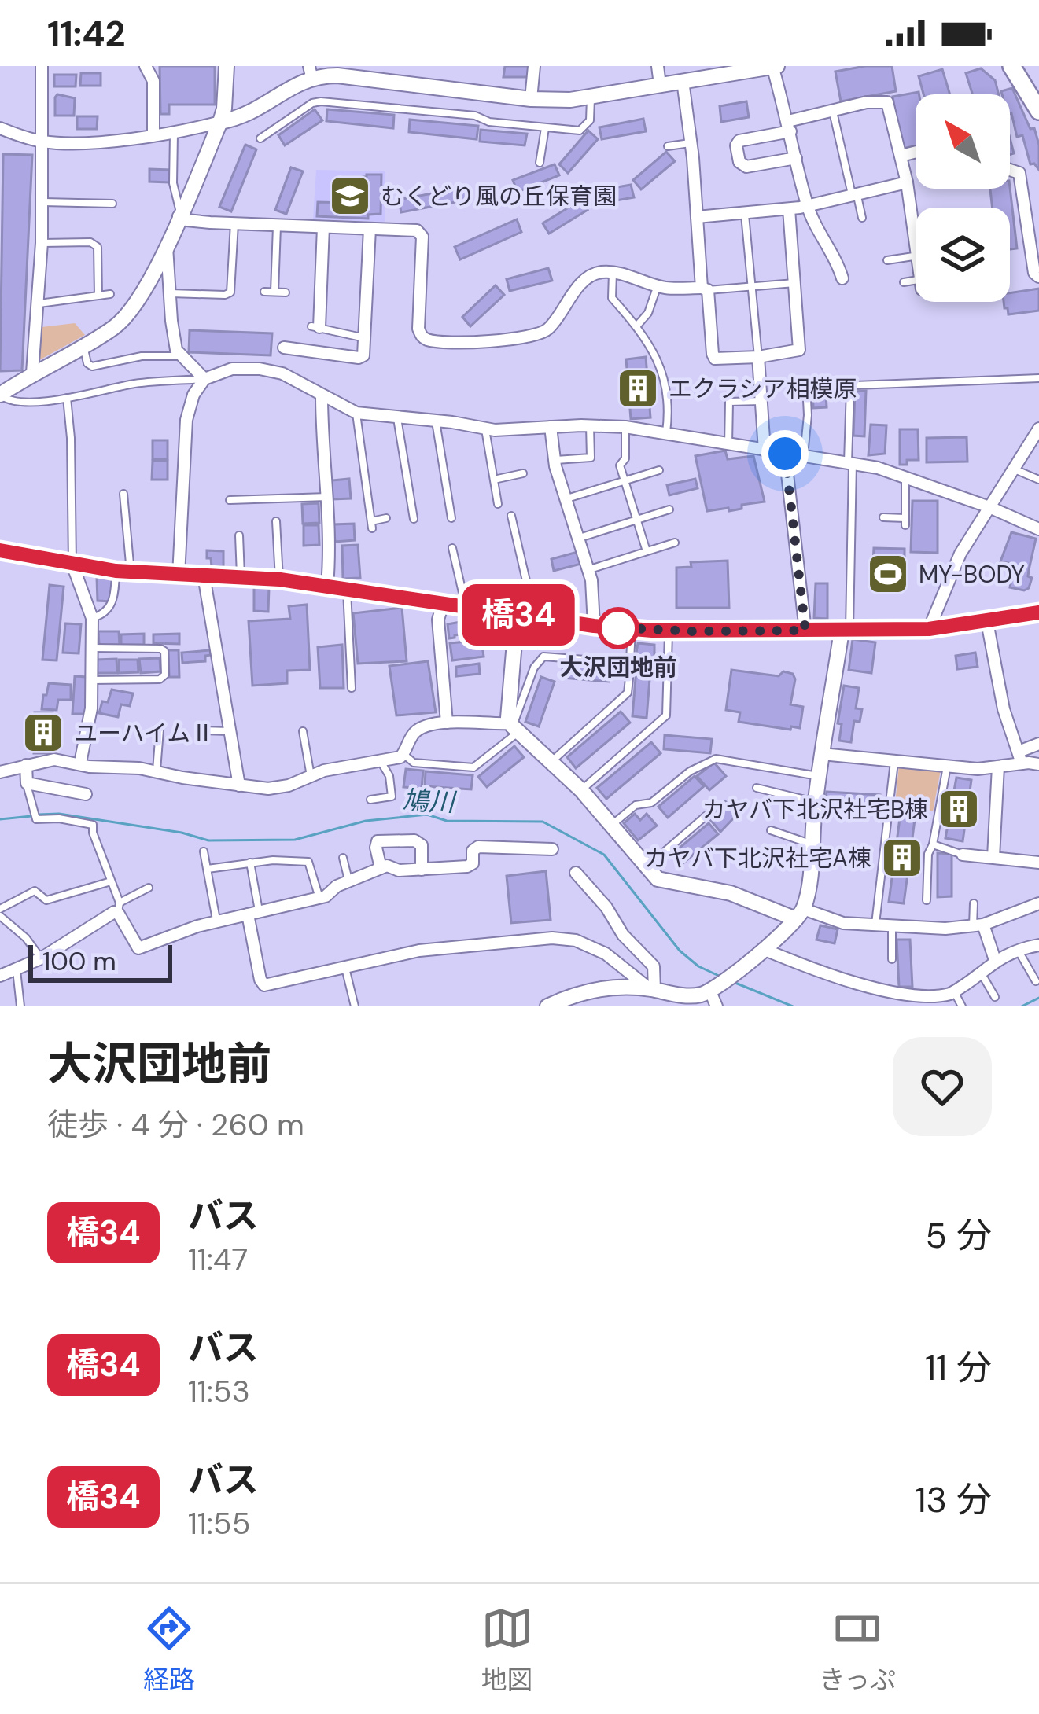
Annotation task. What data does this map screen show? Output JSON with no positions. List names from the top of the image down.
{
  "water": ["鳩川"],
  "places": {
    "school or university": ["むくどり風の丘保育園"],
    "building": [
      "エクラシア相模原",
      "ユーハイムⅡ",
      "カヤバ下北沢社宅B棟",
      "カヤバ下北沢社宅A棟"
    ],
    "sports": ["MY-BODY"],
    "other": ["大沢団地前"]
  },
  "lines": ["bus line 橋34"],
  "scale_bar": "100 m",
  "north": "top left",
  "page": {
    "status": "11:42",
    "on_map": "橋34",
    "scale": "100 m",
    "heading": ["大沢団地前", "徒歩 · 4 分 · 260 m"],
    "list": [
      {
        "mark": "橋34",
        "name": "バス",
        "note": "11:47",
        "value": "5 分"
      },
      {
        "mark": "橋34",
        "name": "バス",
        "note": "11:53",
        "value": "11 分"
      },
      {
        "mark": "橋34",
        "name": "バス",
        "note": "11:55",
        "value": "13 分"
      }
    ],
    "tabs": ["経路", "地図", "きっぷ"]
  }
}
